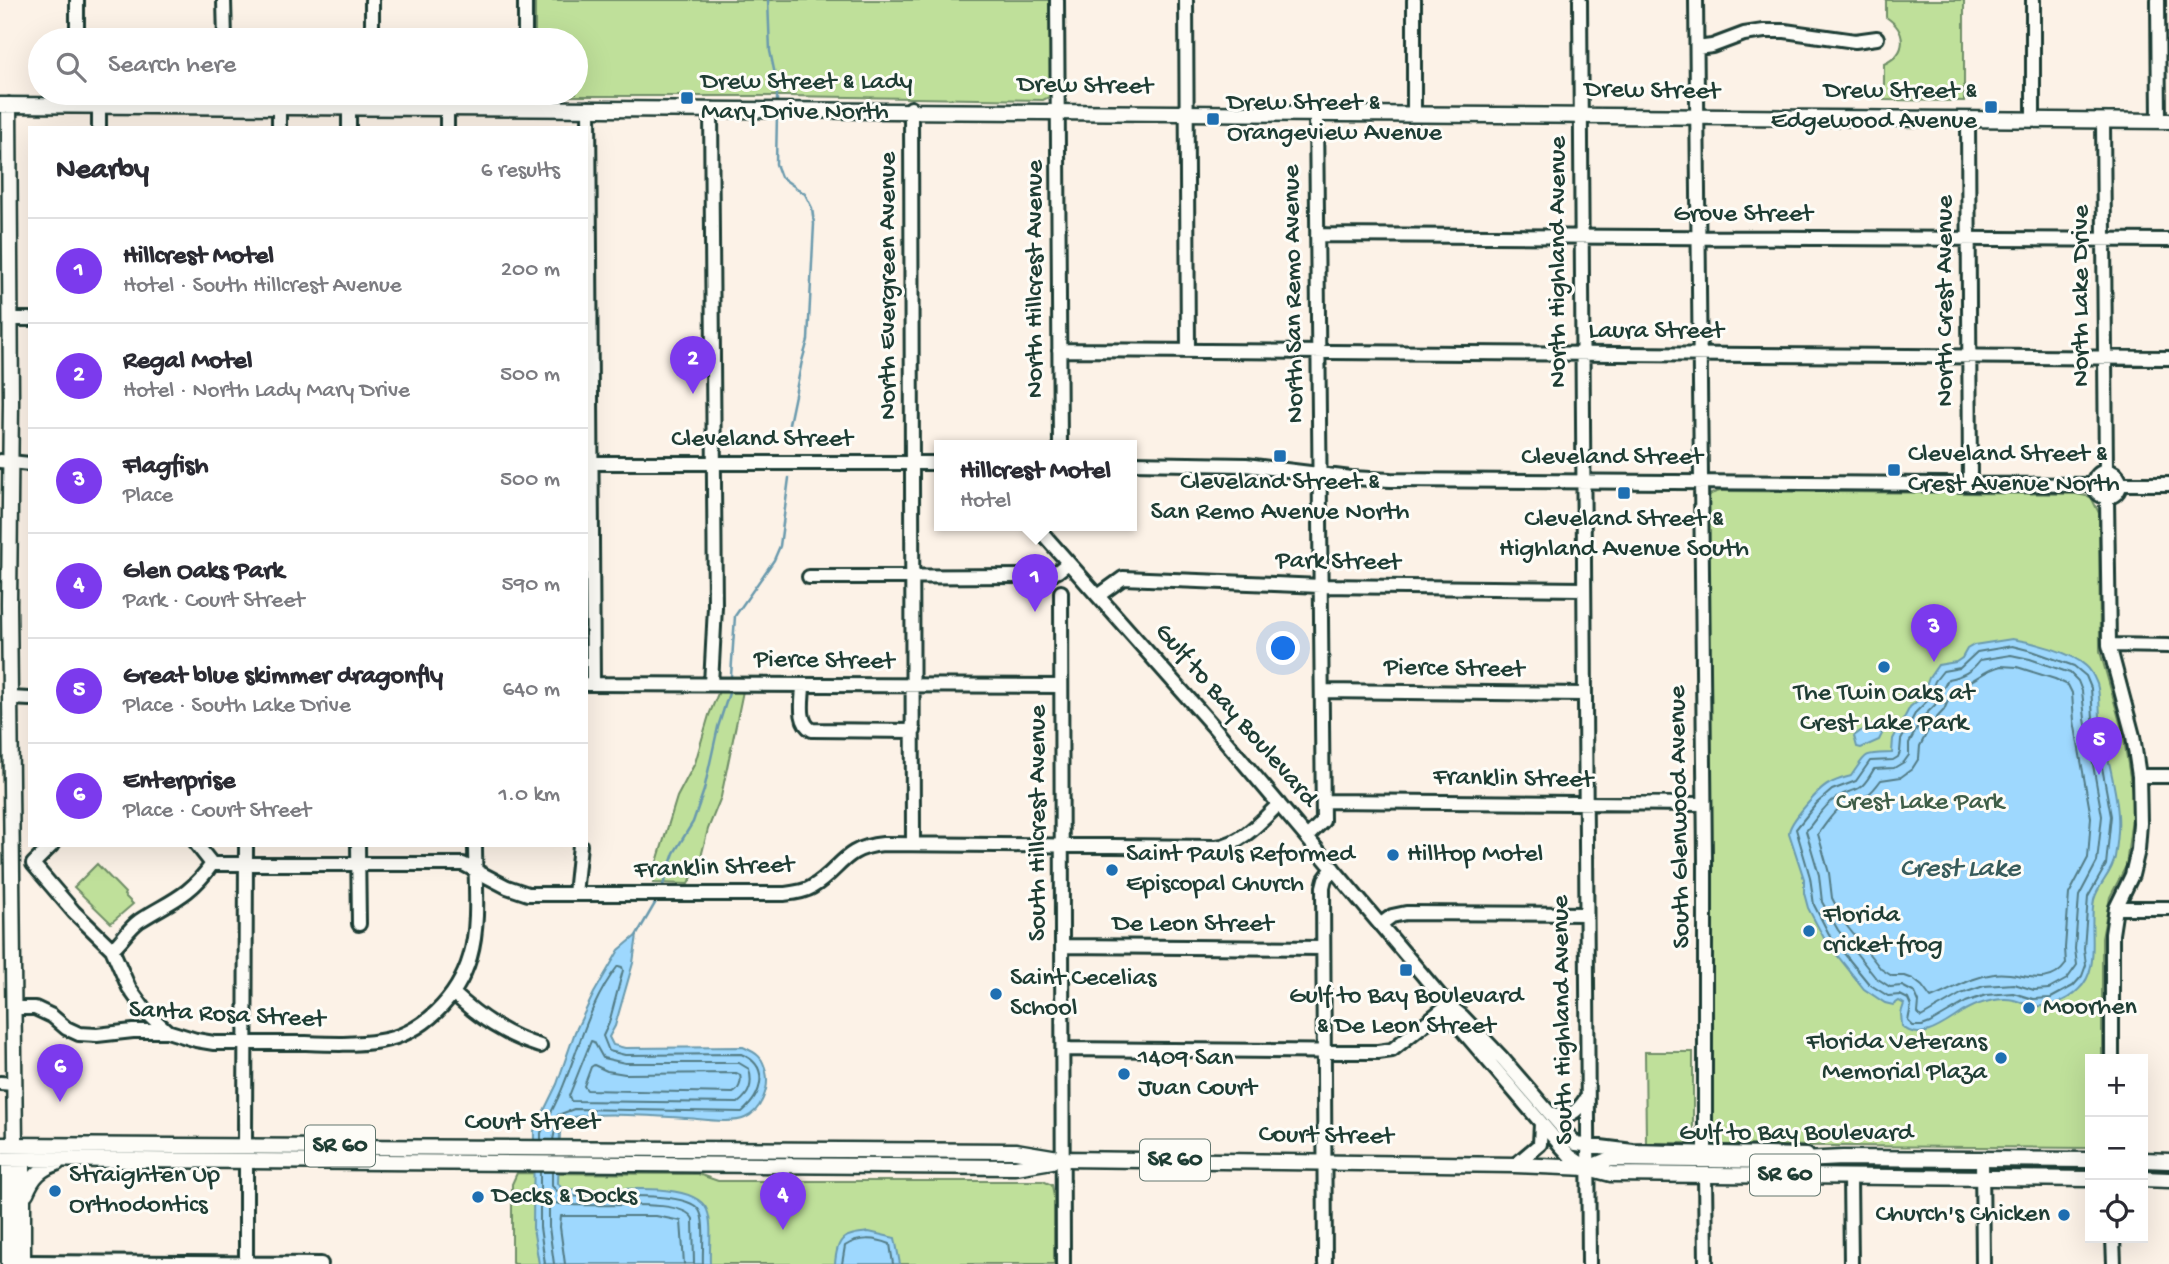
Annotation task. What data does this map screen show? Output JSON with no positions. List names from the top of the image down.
{
  "streets": {
    "main road": [
      "Drew Street",
      "Gulf to Bay Boulevard",
      "Court Street",
      "SR 60"
    ],
    "street": [
      "Grove Street",
      "North Highland Avenue",
      "North Hillcrest Avenue",
      "North Evergreen Avenue",
      "North San Remo Avenue",
      "North Lake Drive",
      "North Crest Avenue",
      "Laura Street",
      "Cleveland Street",
      "Park Street",
      "Pierce Street",
      "Franklin Street",
      "South Glenwood Avenue",
      "South Hillcrest Avenue",
      "De Leon Street",
      "Santa Rosa Street",
      "South Highland Avenue"
    ]
  },
  "crossings": [
    ["Drew Street", "North Highland Avenue"],
    ["Drew Street", "North Hillcrest Avenue"],
    ["Drew Street", "North Evergreen Avenue"],
    ["Drew Street", "North San Remo Avenue"],
    ["Drew Street", "North Lake Drive"],
    ["Drew Street", "North Crest Avenue"],
    ["Drew Street", "South Glenwood Avenue"],
    ["Grove Street", "North Highland Avenue"],
    ["Grove Street", "North San Remo Avenue"],
    ["Grove Street", "North Lake Drive"],
    ["Grove Street", "North Crest Avenue"],
    ["Grove Street", "South Glenwood Avenue"],
    ["North Highland Avenue", "Laura Street"],
    ["North Highland Avenue", "Cleveland Street"],
    ["North Highland Avenue", "South Highland Avenue"],
    ["North Hillcrest Avenue", "Laura Street"],
    ["North Evergreen Avenue", "Cleveland Street"],
    ["North Evergreen Avenue", "Pierce Street"],
    ["North Evergreen Avenue", "Franklin Street"],
    ["North San Remo Avenue", "Laura Street"],
    ["North San Remo Avenue", "Cleveland Street"],
    ["North San Remo Avenue", "Park Street"],
    ["North San Remo Avenue", "Pierce Street"],
    ["North San Remo Avenue", "Gulf to Bay Boulevard"],
    ["North San Remo Avenue", "Franklin Street"],
    ["North Lake Drive", "Laura Street"],
    ["North Lake Drive", "Cleveland Street"],
    ["North Crest Avenue", "Laura Street"],
    ["North Crest Avenue", "Cleveland Street"],
    ["Laura Street", "South Glenwood Avenue"],
    ["Cleveland Street", "South Glenwood Avenue"],
    ["Cleveland Street", "South Highland Avenue"],
    ["Park Street", "Gulf to Bay Boulevard"],
    ["Park Street", "South Highland Avenue"],
    ["Pierce Street", "South Hillcrest Avenue"],
    ["Pierce Street", "South Highland Avenue"],
    ["Gulf to Bay Boulevard", "Franklin Street"],
    ["Gulf to Bay Boulevard", "South Highland Avenue"],
    ["Gulf to Bay Boulevard", "Court Street"],
    ["Franklin Street", "South Glenwood Avenue"],
    ["Franklin Street", "South Hillcrest Avenue"],
    ["Franklin Street", "Santa Rosa Street"],
    ["Franklin Street", "South Highland Avenue"],
    ["South Hillcrest Avenue", "De Leon Street"],
    ["South Hillcrest Avenue", "Court Street"],
    ["South Highland Avenue", "Court Street"]
  ],
  "water": ["Crest Lake"],
  "parks": ["Crest Lake Park"],
  "places": {
    "transit": [
      "Drew Street & Lady Mary Drive North",
      "Drew Street & Edgewood Avenue",
      "Drew Street & Orangeview Avenue",
      "Cleveland Street & San Remo Avenue North",
      "Cleveland Street & Crest Avenue North",
      "Cleveland Street & Highland Avenue South",
      "Gulf to Bay Boulevard & De Leon Street"
    ],
    "other": [
      "The Twin Oaks at Crest Lake Park",
      "Hilltop Motel",
      "Saint Pauls Reformed Episcopal Church",
      "Florida cricket frog",
      "Saint Cecelias School",
      "Moorhen",
      "Florida Veterans Memorial Plaza",
      "1409 San Juan Court",
      "Straighten Up Orthodontics",
      "Decks & Docks",
      "Church's Chicken"
    ]
  },
  "page": {
    "search": "Search here",
    "heading": ["Nearby", "6 results"],
    "list": [
      {
        "mark": "1",
        "name": "Hillcrest Motel",
        "note": "Hotel · South Hillcrest Avenue",
        "value": "200 m"
      },
      {
        "mark": "2",
        "name": "Regal Motel",
        "note": "Hotel · North Lady Mary Drive",
        "value": "500 m"
      },
      {
        "mark": "3",
        "name": "Flagfish",
        "note": "Place",
        "value": "500 m"
      },
      {
        "mark": "4",
        "name": "Glen Oaks Park",
        "note": "Park · Court Street",
        "value": "590 m"
      },
      {
        "mark": "5",
        "name": "Great blue skimmer dragonfly",
        "note": "Place · South Lake Drive",
        "value": "640 m"
      },
      {
        "mark": "6",
        "name": "Enterprise",
        "note": "Place · Court Street",
        "value": "1.0 km"
      }
    ],
    "pins": [
      "2",
      "1",
      "3",
      "5",
      "6",
      "4"
    ],
    "popup": ["Hillcrest Motel", "Hotel"],
    "map_buttons": ["+", "−"]
  }
}
